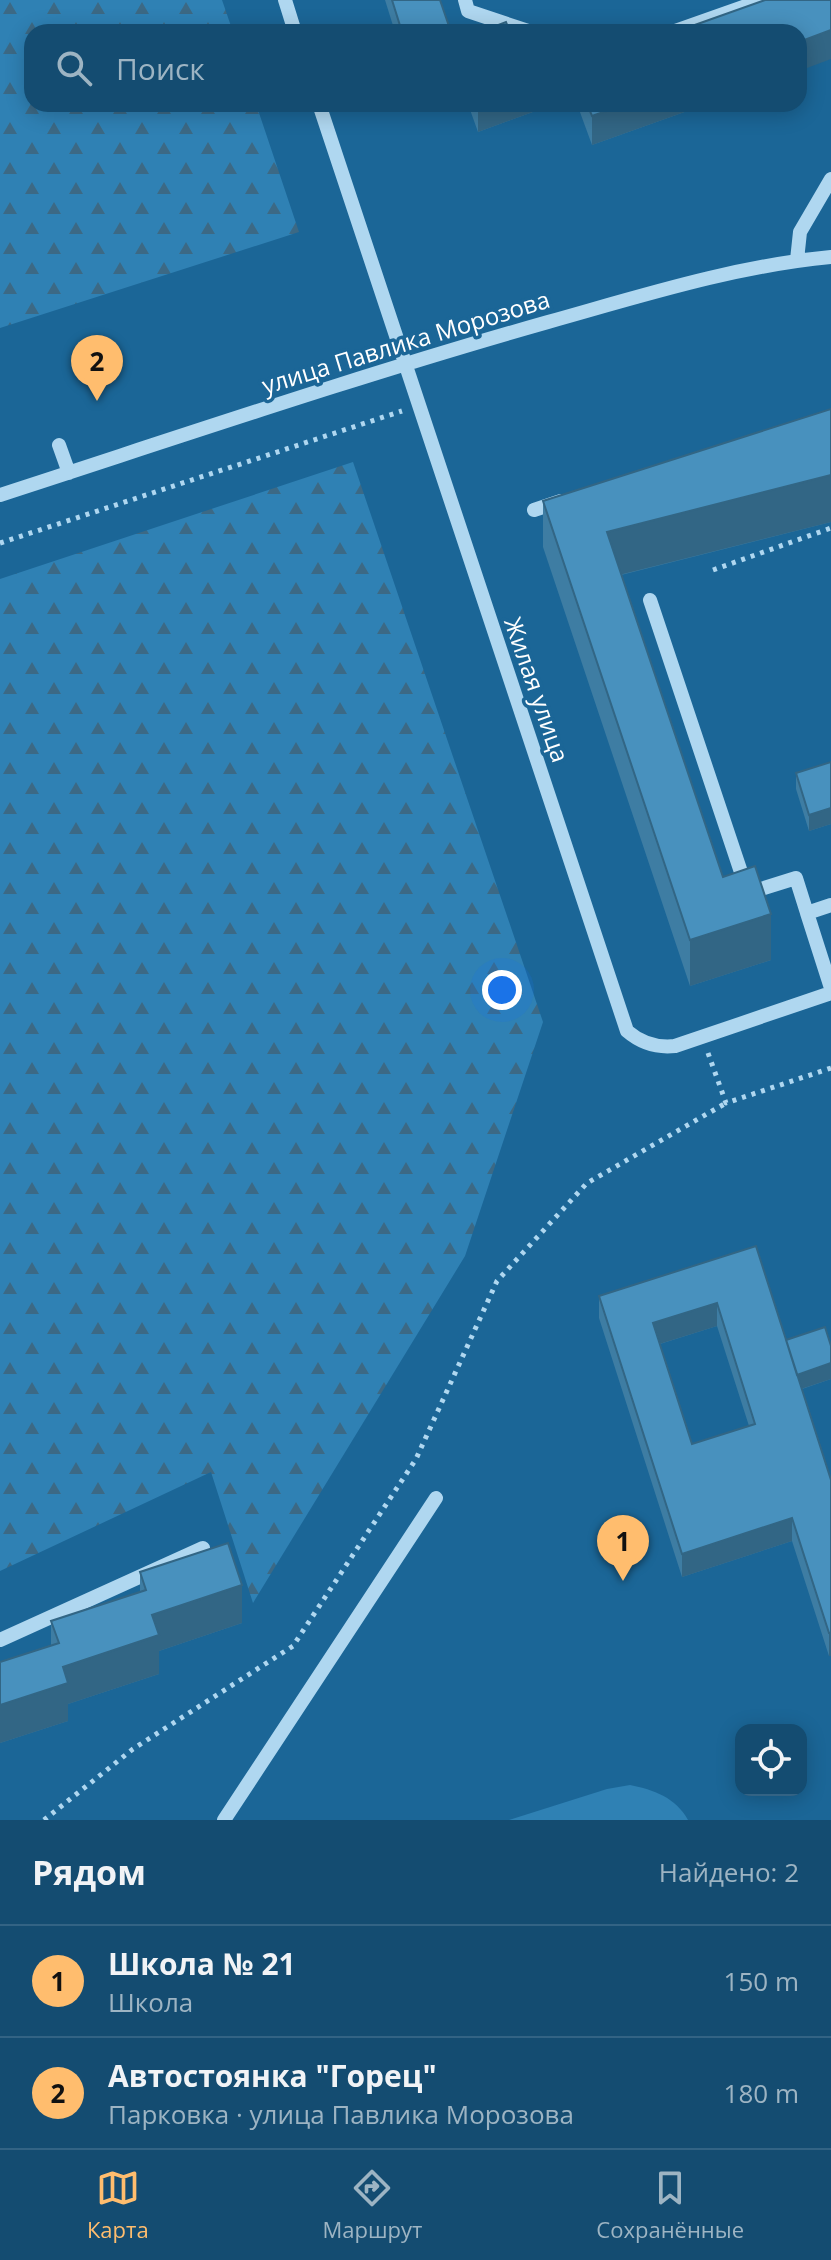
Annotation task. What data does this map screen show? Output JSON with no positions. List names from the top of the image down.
{
  "streets": {
    "street": ["улица Павлика Морозова", "Жилая улица"]
  },
  "crossings": [
    ["улица Павлика Морозова", "Жилая улица"]
  ],
  "page": {
    "search": "Поиск",
    "pins": ["2", "1"],
    "heading": ["Рядом", "Найдено: 2"],
    "list": [
      {
        "mark": "1",
        "name": "Школа № 21",
        "note": "Школа",
        "value": "150 m"
      },
      {
        "mark": "2",
        "name": "Автостоянка \"Горец\"",
        "note": "Парковка · улица Павлика Морозова",
        "value": "180 m"
      }
    ],
    "nav": ["Карта", "Маршрут", "Сохранённые"]
  }
}
